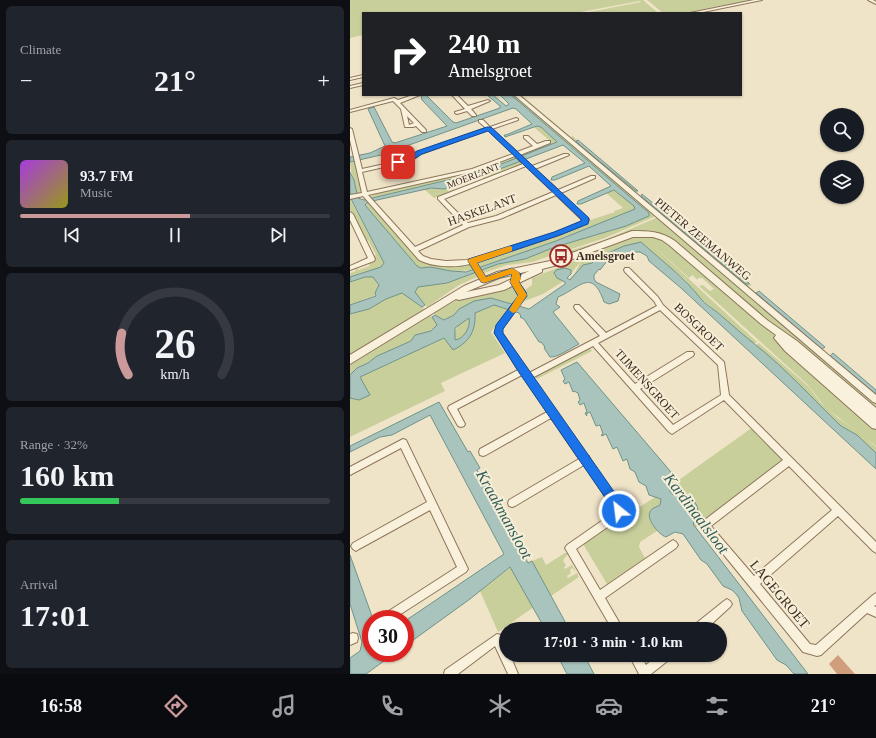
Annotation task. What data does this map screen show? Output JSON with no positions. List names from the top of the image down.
{
  "streets": {
    "street": [
      "MOERLANT",
      "HASKELANT",
      "PIETER ZEEMANWEG",
      "BOSGROET",
      "TIJMENSGROET",
      "LAGEGROET"
    ]
  },
  "crossings": [
    ["MOERLANT", "HASKELANT"],
    ["BOSGROET", "TIJMENSGROET"]
  ],
  "water": ["Kardinaalsloot", "Kraakmansloot"],
  "places": {
    "bus stop": ["Amelsgroet"]
  },
  "page": {
    "tile": [
      "Climate",
      ["Range · 32%", "160 km"],
      ["Arrival", "17:01"]
    ],
    "turn": ["240 m", "Amelsgroet"],
    "heat": ["−", "21°", "+"],
    "song": ["93.7 FM", "Music"],
    "limit": "30",
    "trip": "17:01 · 3 min · 1.0 km",
    "tabs": ["16:58", "21°"],
    "gauge": ["26", "km/h"]
  }
}
